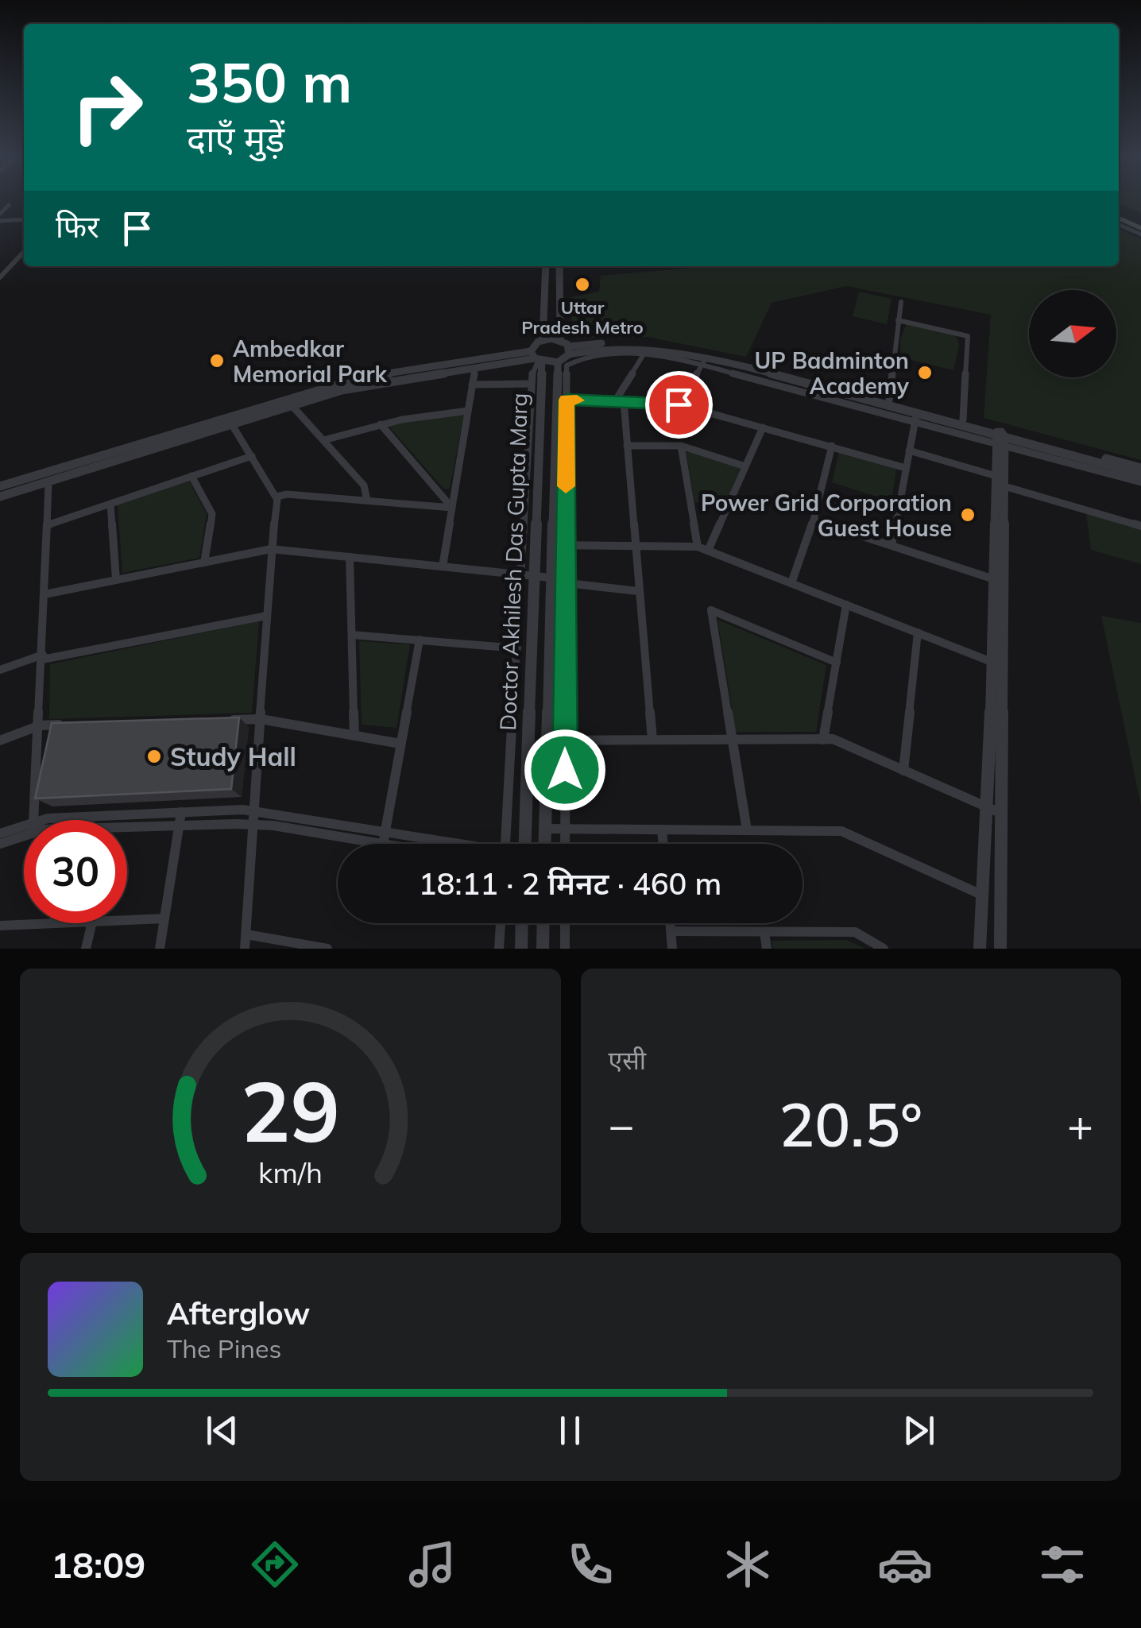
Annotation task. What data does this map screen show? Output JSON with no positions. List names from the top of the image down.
{
  "streets": {
    "street": ["Doctor Akhilesh Das Gupta Marg"]
  },
  "places": [
    "Uttar Pradesh Metro",
    "Ambedkar Memorial Park",
    "UP Badminton Academy",
    "Power Grid Corporation Guest House",
    "Study Hall"
  ],
  "north": "right",
  "page": {
    "turn": ["350 m", "दाएँ मुड़ें"],
    "then": "फिर",
    "limit": "30",
    "trip": "18:11 · 2 मिनट · 460 m",
    "tile": "एसी",
    "heat": ["−", "20.5°", "+"],
    "song": ["Afterglow", "The Pines"],
    "tabs": "18:09",
    "gauge": ["29", "km/h"]
  }
}
